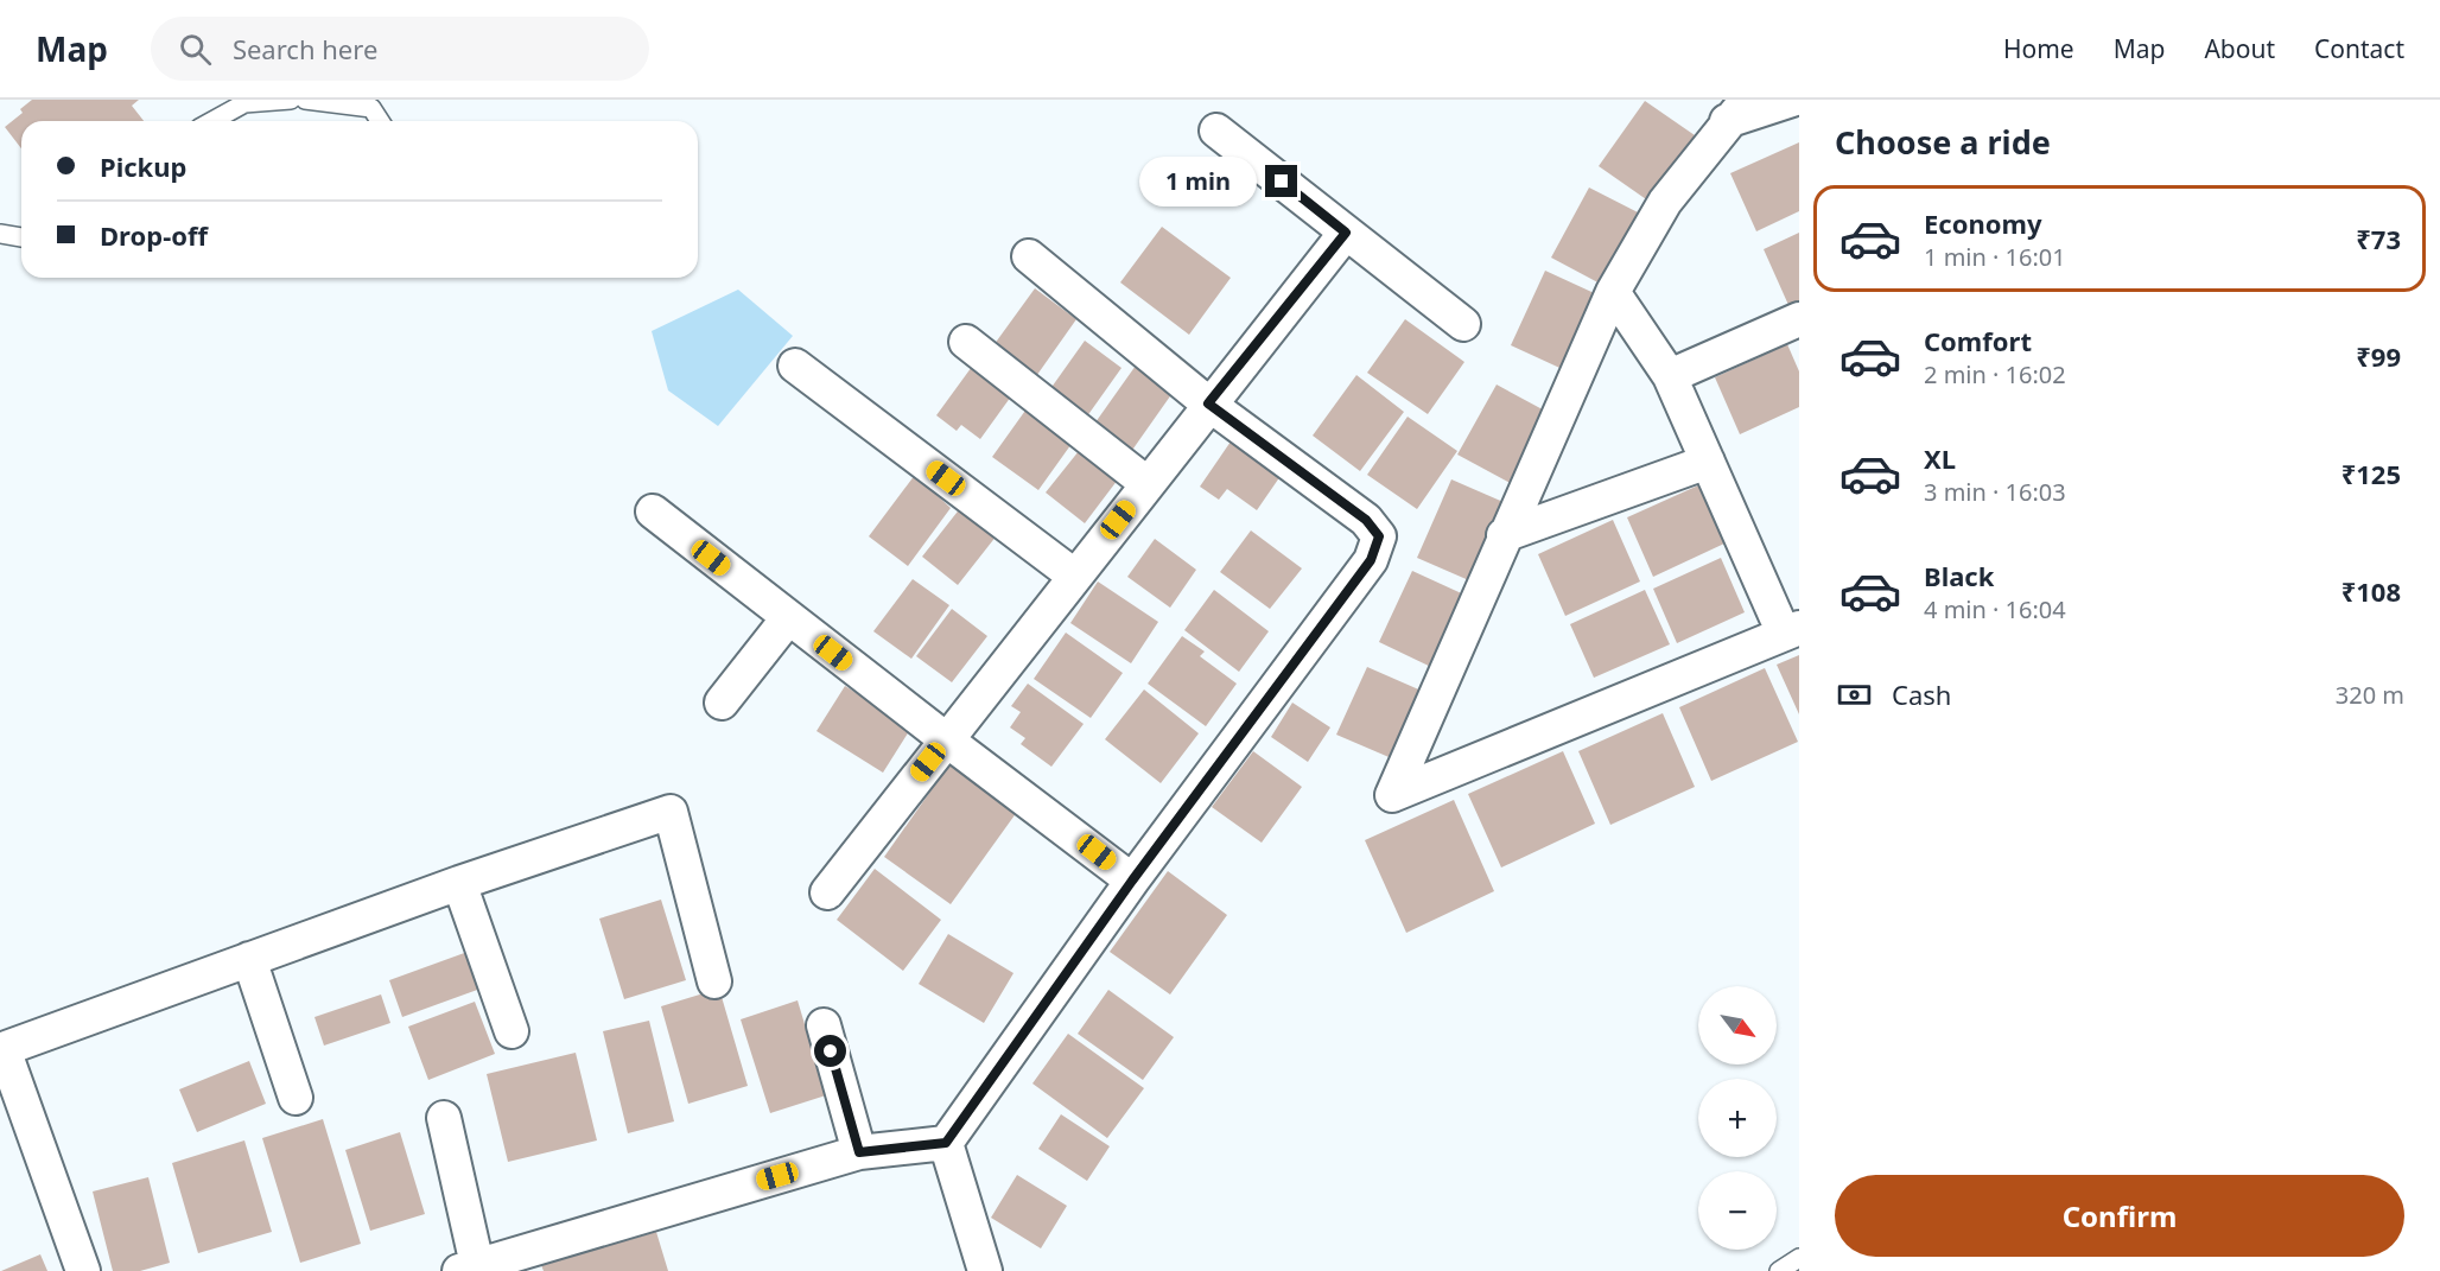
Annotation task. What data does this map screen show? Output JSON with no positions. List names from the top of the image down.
{
  "north": "bottom right",
  "page": {
    "header": "Map",
    "search": "Search here",
    "nav": [
      "Home",
      "Map",
      "About",
      "Contact"
    ],
    "heading": "Choose a ride",
    "banner": ["Pickup", "Drop-off"],
    "bubble": "1 min",
    "list": [
      {
        "name": "Economy",
        "note": "1 min · 16:01",
        "value": "₹73"
      },
      {
        "name": "Comfort",
        "note": "2 min · 16:02",
        "value": "₹99"
      },
      {
        "name": "XL",
        "note": "3 min · 16:03",
        "value": "₹125"
      },
      {
        "name": "Black",
        "note": "4 min · 16:04",
        "value": "₹108"
      }
    ],
    "pay": ["Cash", "320 m"],
    "map_buttons": ["+", "−"],
    "buttons": "Confirm"
  }
}
